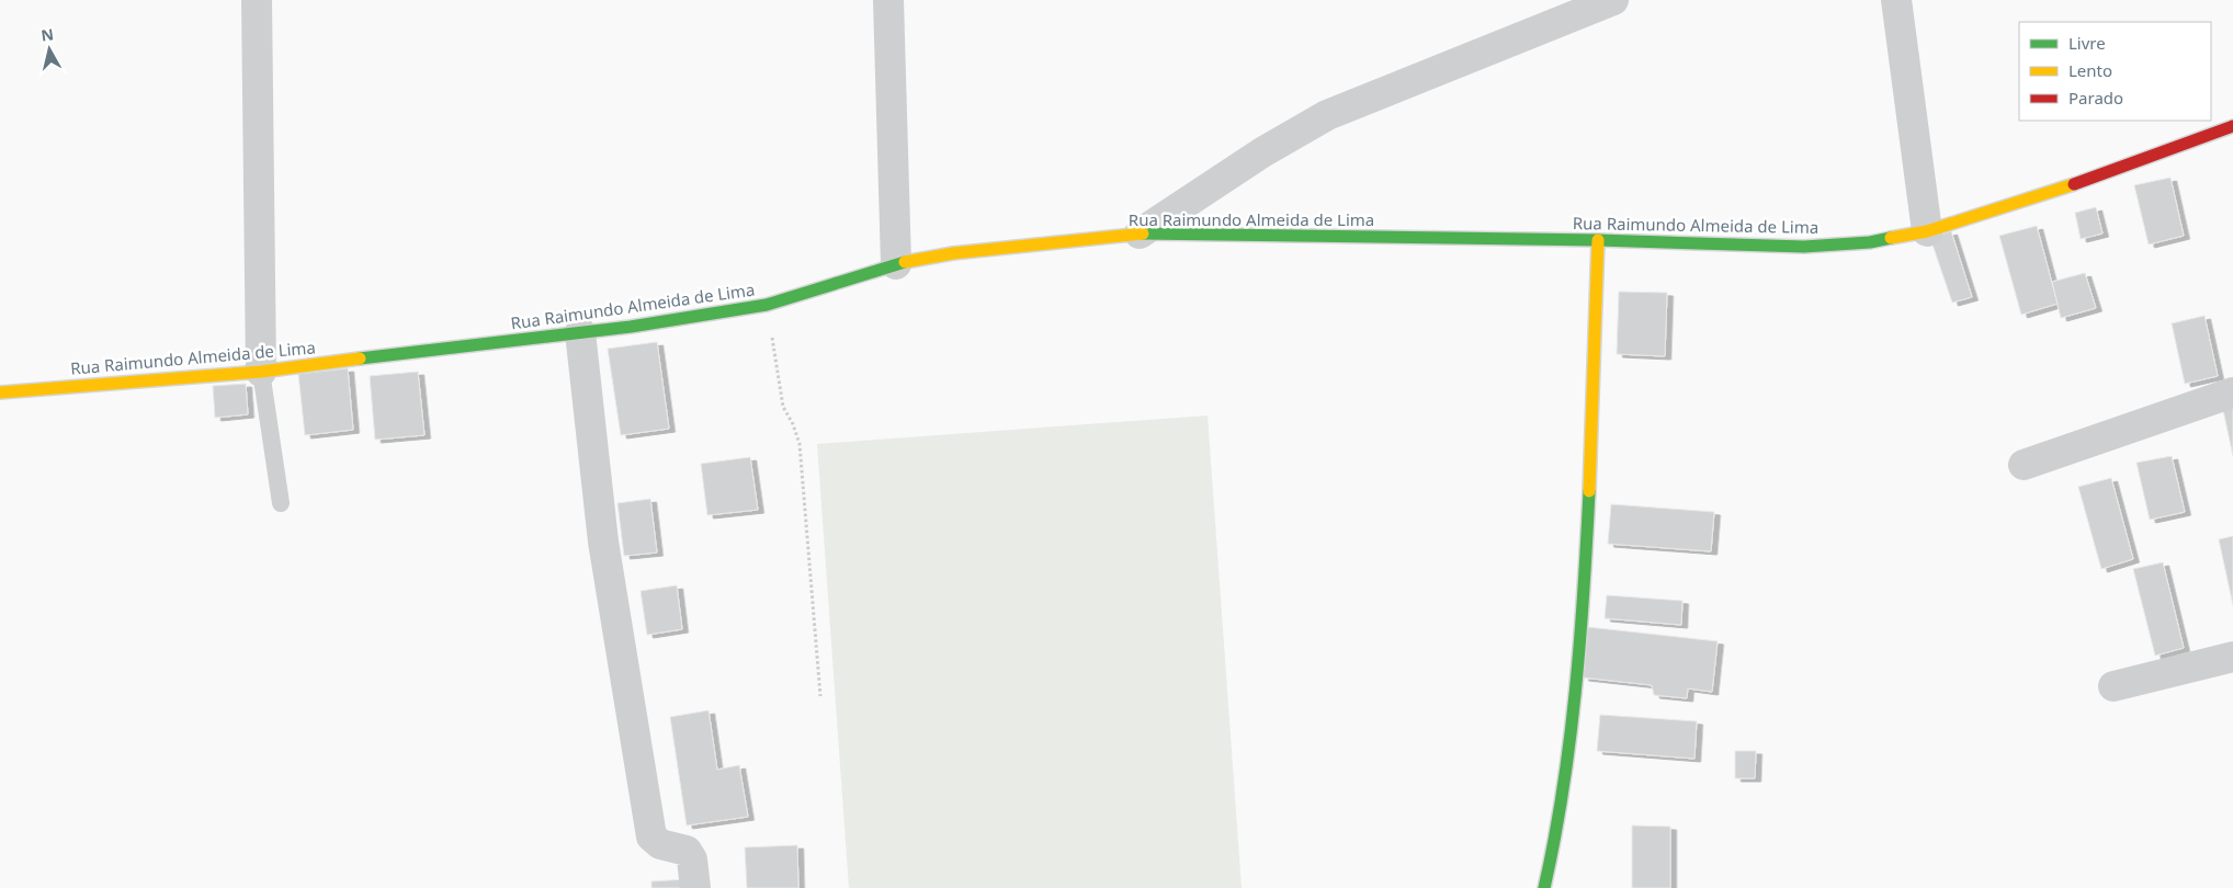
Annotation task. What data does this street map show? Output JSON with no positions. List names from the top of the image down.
{
  "streets": {
    "street": ["Rua Raimundo Almeida de Lima"]
  },
  "legend": ["Livre", "Lento", "Parado"],
  "north": "top"
}
